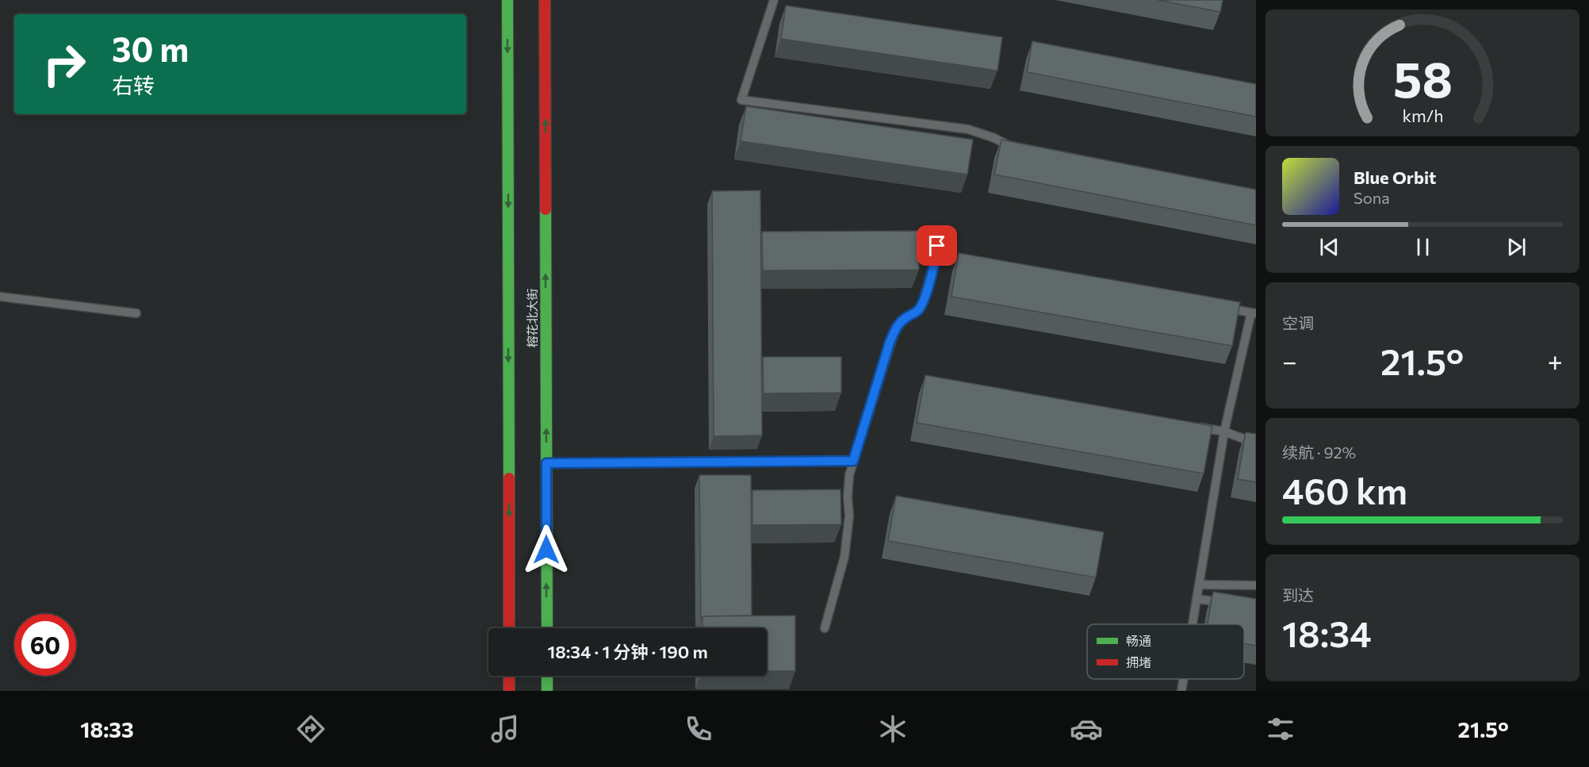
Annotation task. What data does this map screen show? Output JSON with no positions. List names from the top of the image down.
{
  "streets": {
    "main road": ["榕花北大街"]
  },
  "legend": ["畅通", "拥堵"],
  "page": {
    "turn": ["30 m", "右转"],
    "song": ["Blue Orbit", "Sona"],
    "tile": [
      "空调",
      ["续航 · 92%", "460 km"],
      ["到达", "18:34"]
    ],
    "heat": ["−", "21.5°", "+"],
    "limit": "60",
    "trip": "18:34 · 1 分钟 · 190 m",
    "tabs": ["18:33", "21.5°"],
    "gauge": ["58", "km/h"]
  }
}
